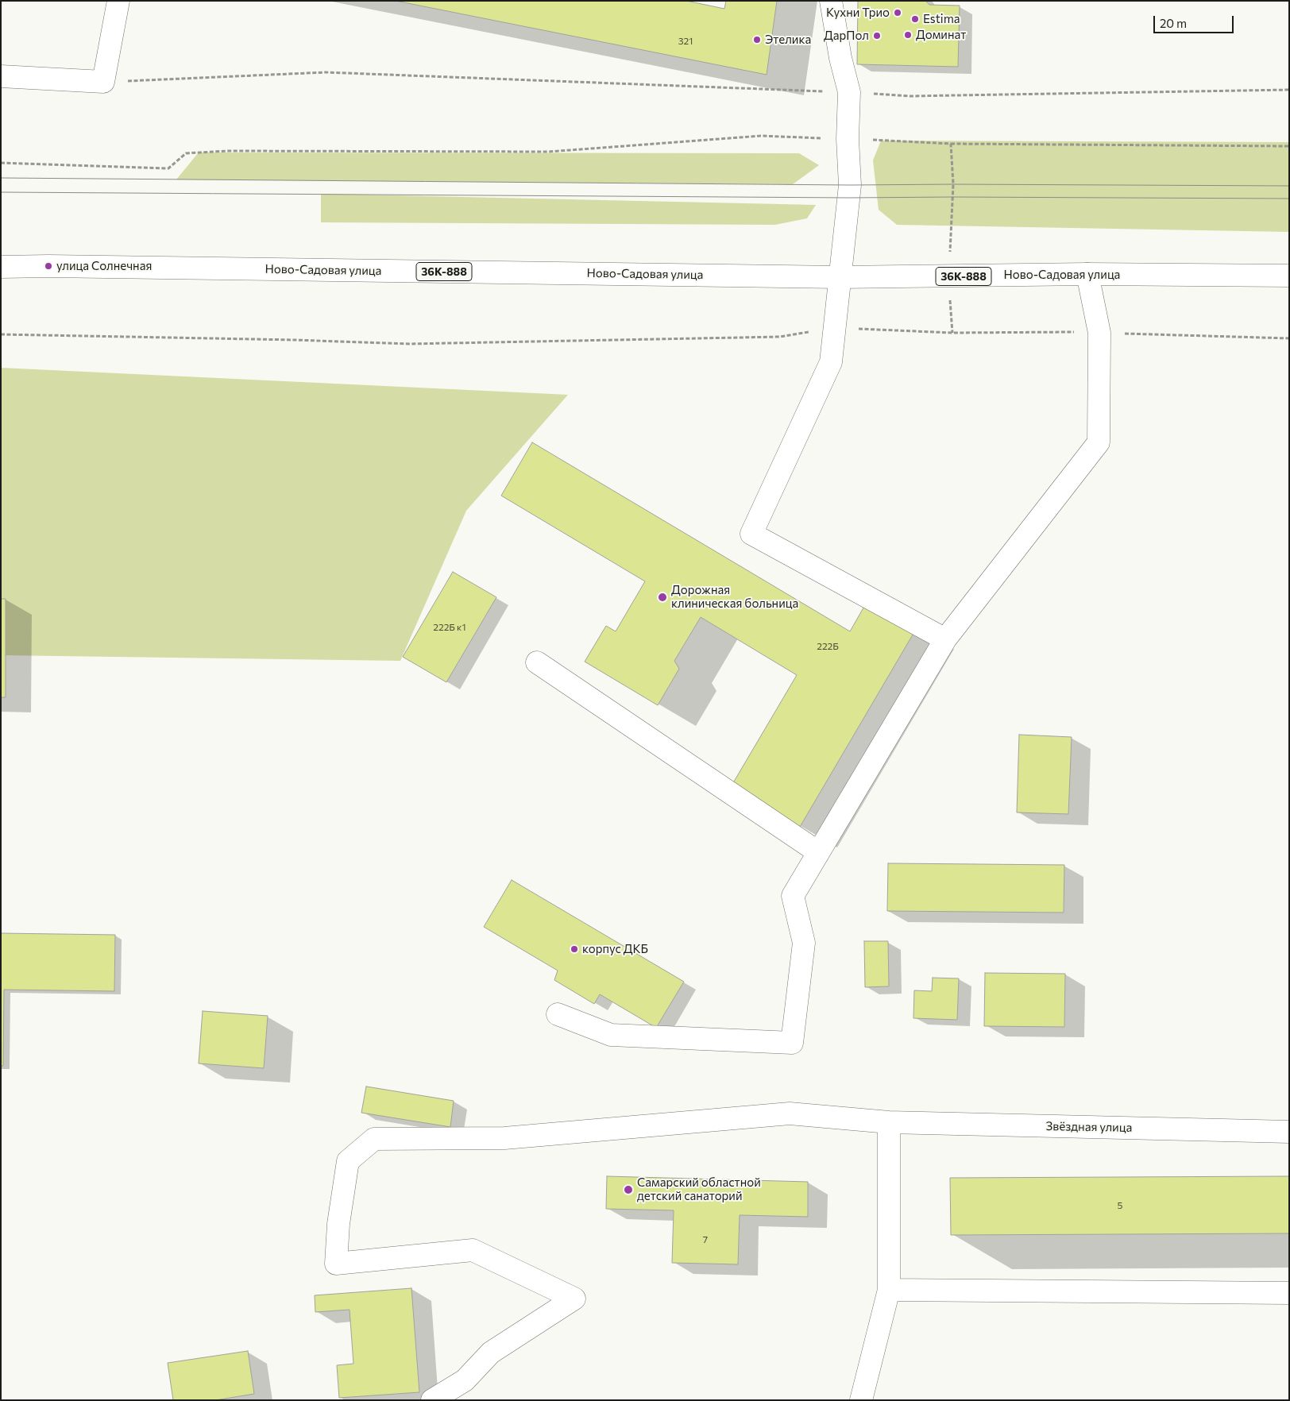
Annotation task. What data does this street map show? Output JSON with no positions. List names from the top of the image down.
{
  "streets": {
    "main road": ["Ново-Садовая улица", "36К-888", "Звёздная улица"]
  },
  "places": [
    "Кухни Трио",
    "Estima",
    "Доминат",
    "ДарПол",
    "Этелика",
    "улица Солнечная",
    "Дорожная клиническая больница",
    "корпус ДКБ",
    "Самарский областной детский санаторий"
  ],
  "house_numbers": [
    "321",
    "222Б к1",
    "222Б",
    "5",
    "7"
  ],
  "scale_bar": "20 m"
}
